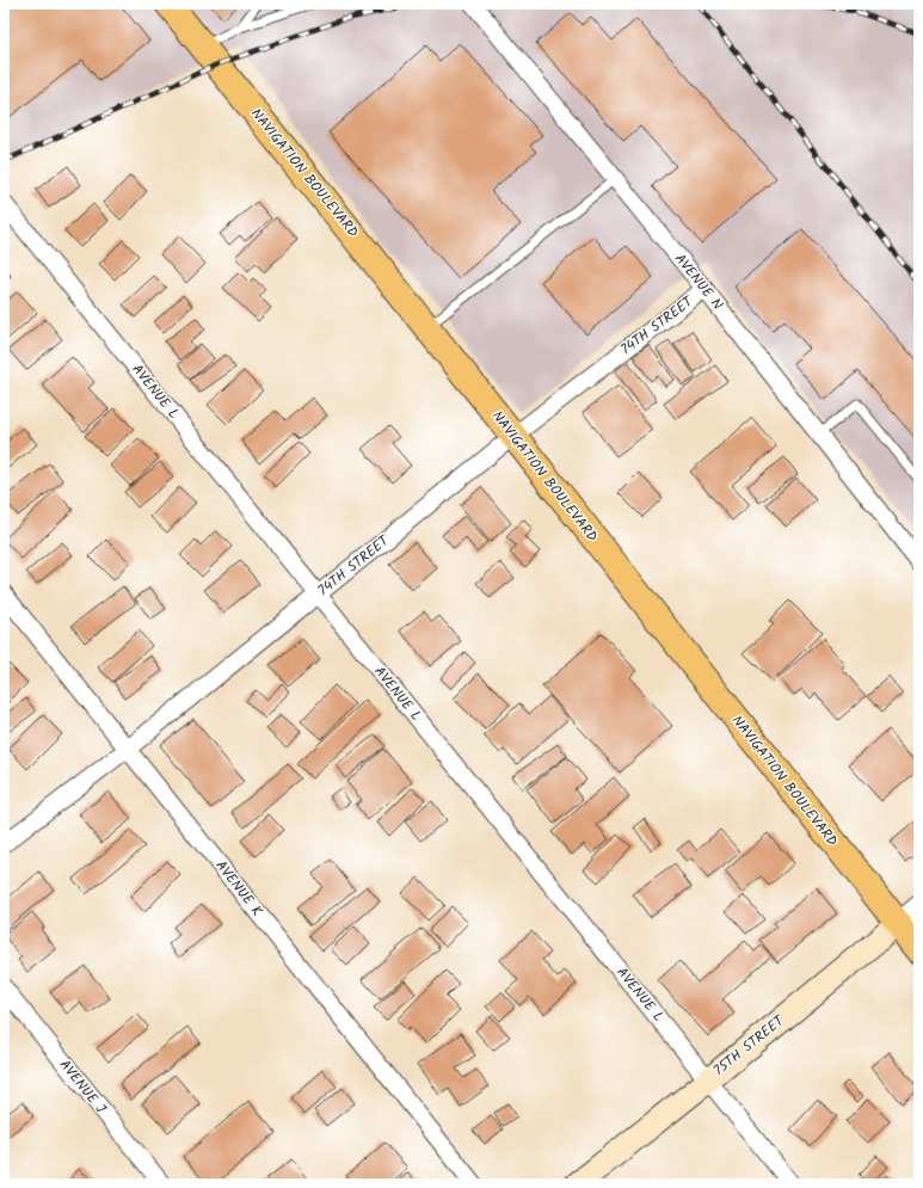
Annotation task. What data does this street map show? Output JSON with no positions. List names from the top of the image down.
{
  "streets": {
    "main road": ["NAVIGATION BOULEVARD", "75TH STREET"],
    "street": [
      "AVENUE N",
      "74TH STREET",
      "AVENUE L",
      "AVENUE K",
      "AVENUE J"
    ]
  },
  "crossings": [
    ["NAVIGATION BOULEVARD", "74TH STREET"],
    ["NAVIGATION BOULEVARD", "75TH STREET"],
    ["AVENUE N", "74TH STREET"],
    ["74TH STREET", "AVENUE L"],
    ["74TH STREET", "AVENUE K"],
    ["AVENUE L", "75TH STREET"]
  ]
}
